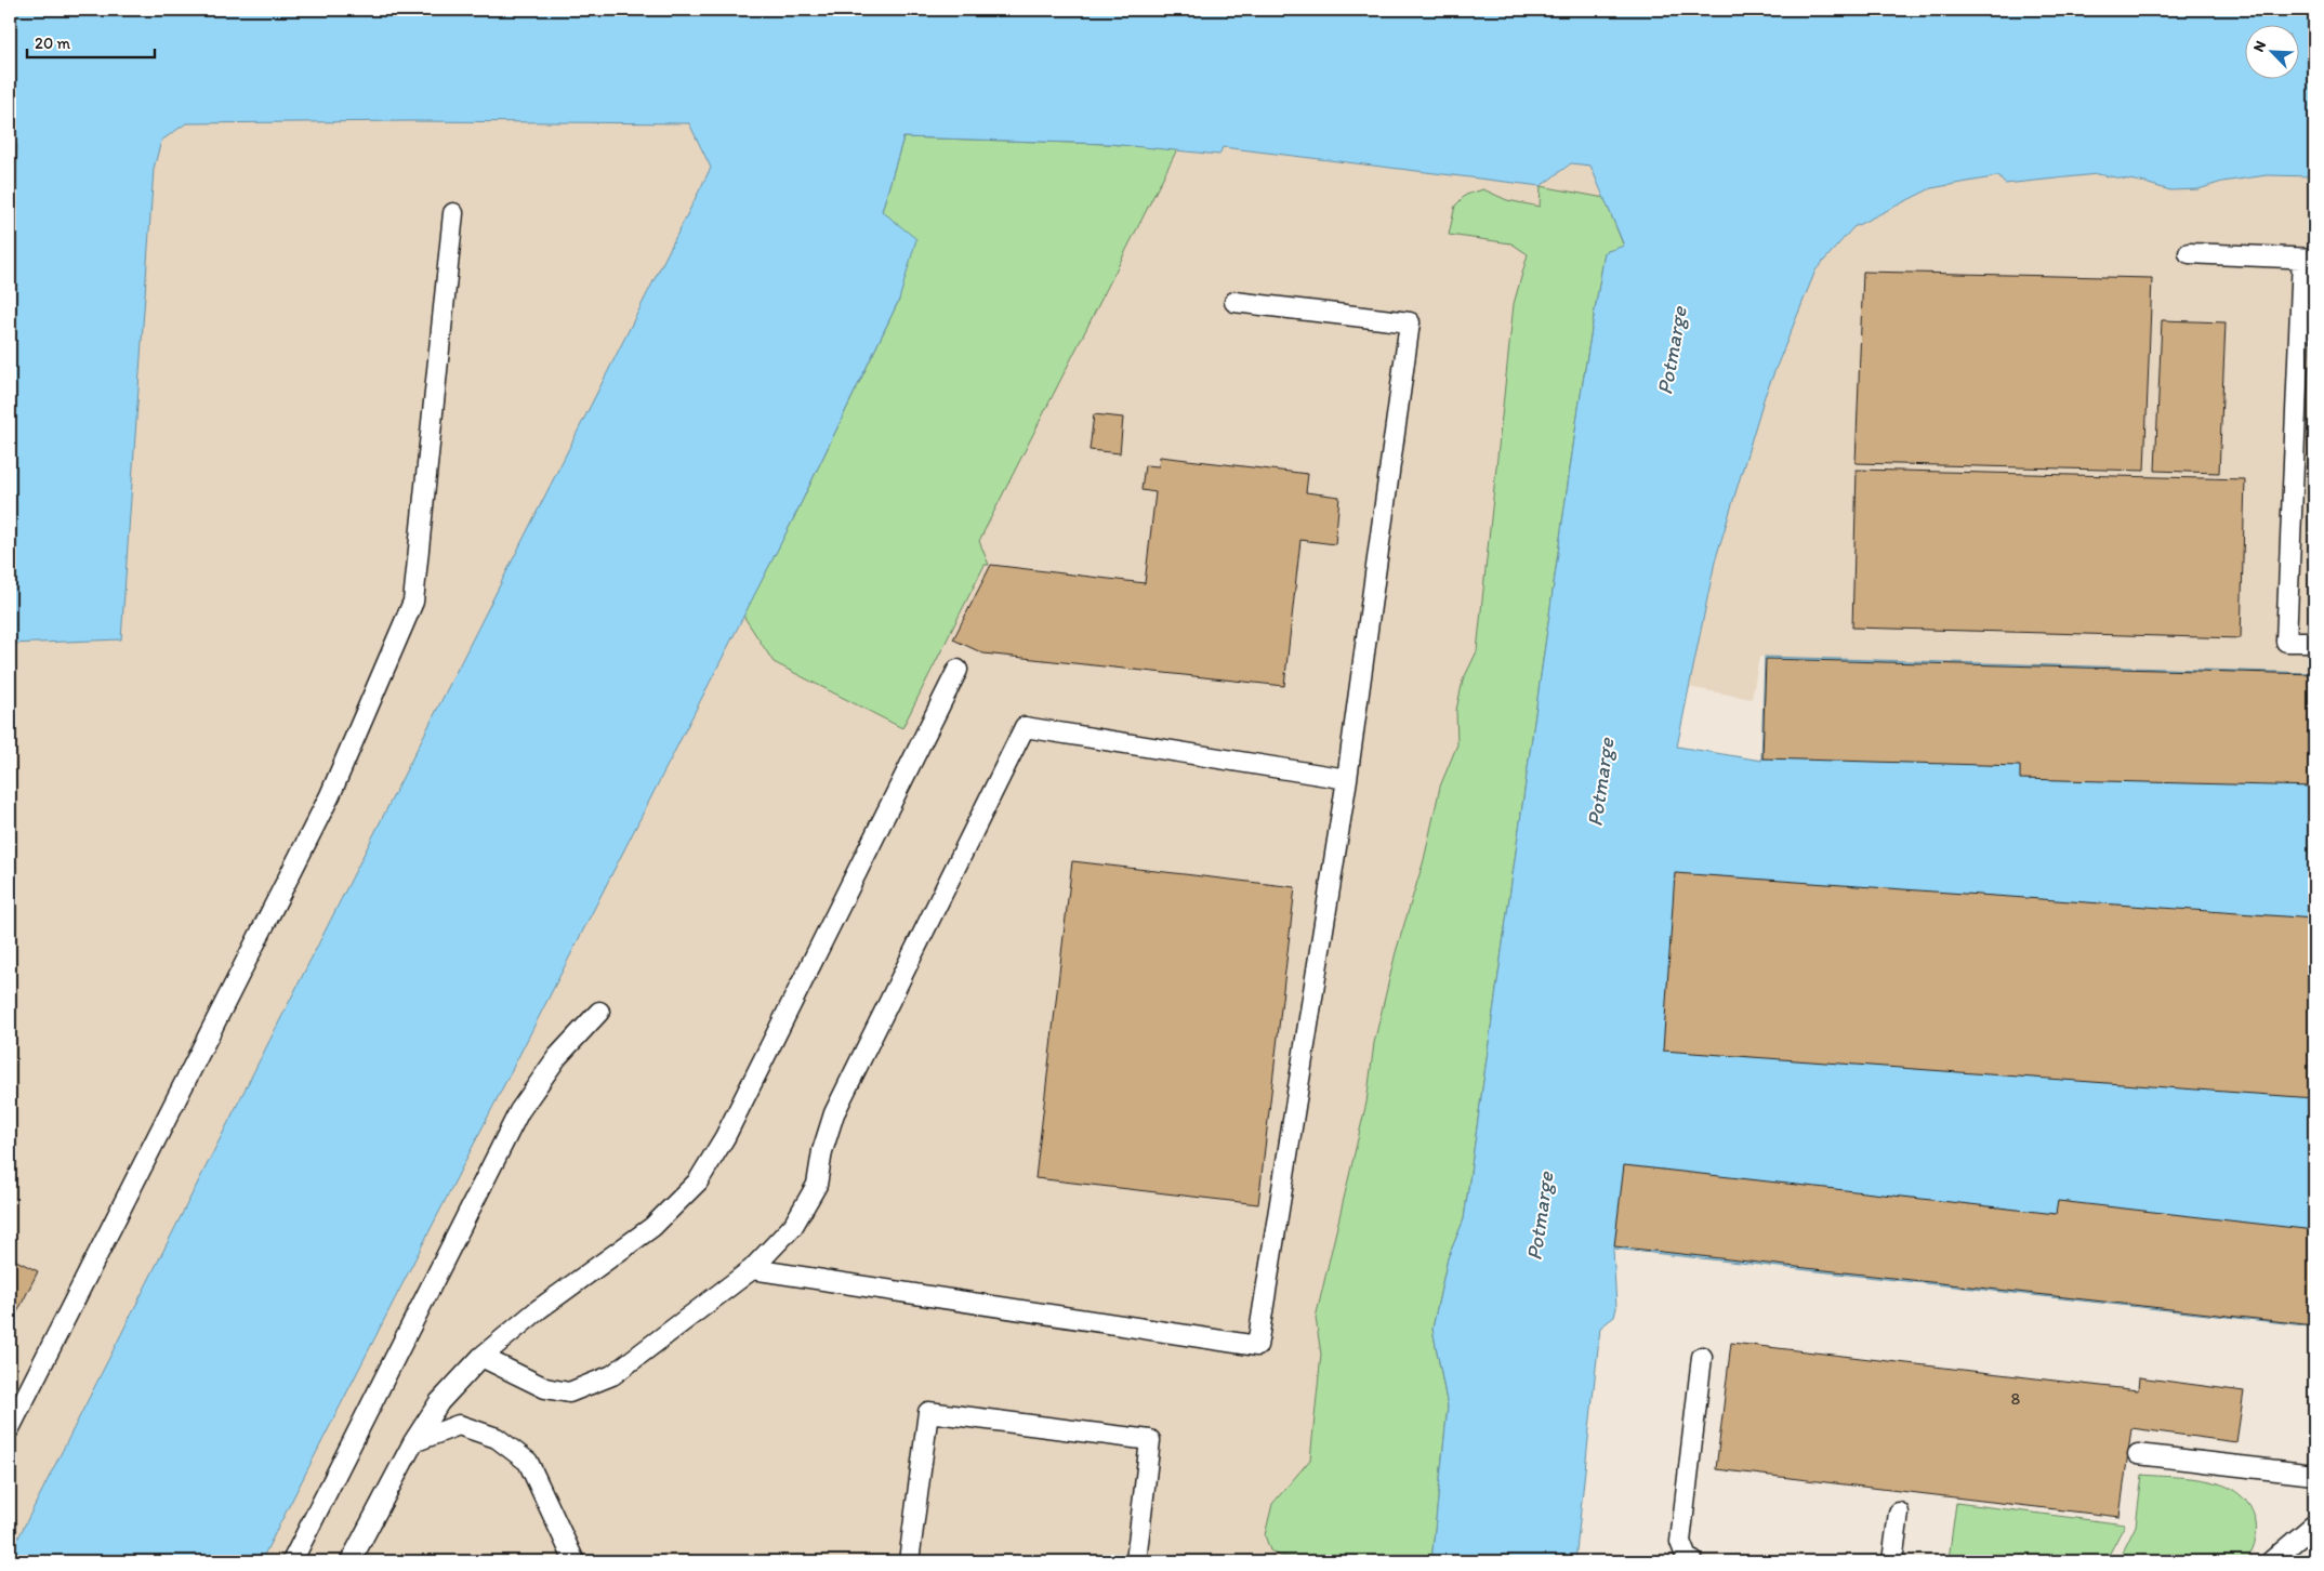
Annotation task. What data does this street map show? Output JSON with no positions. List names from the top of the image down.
{
  "water": ["Potmarge"],
  "house_numbers": ["8"],
  "scale_bar": "20 m",
  "north": "top left"
}
